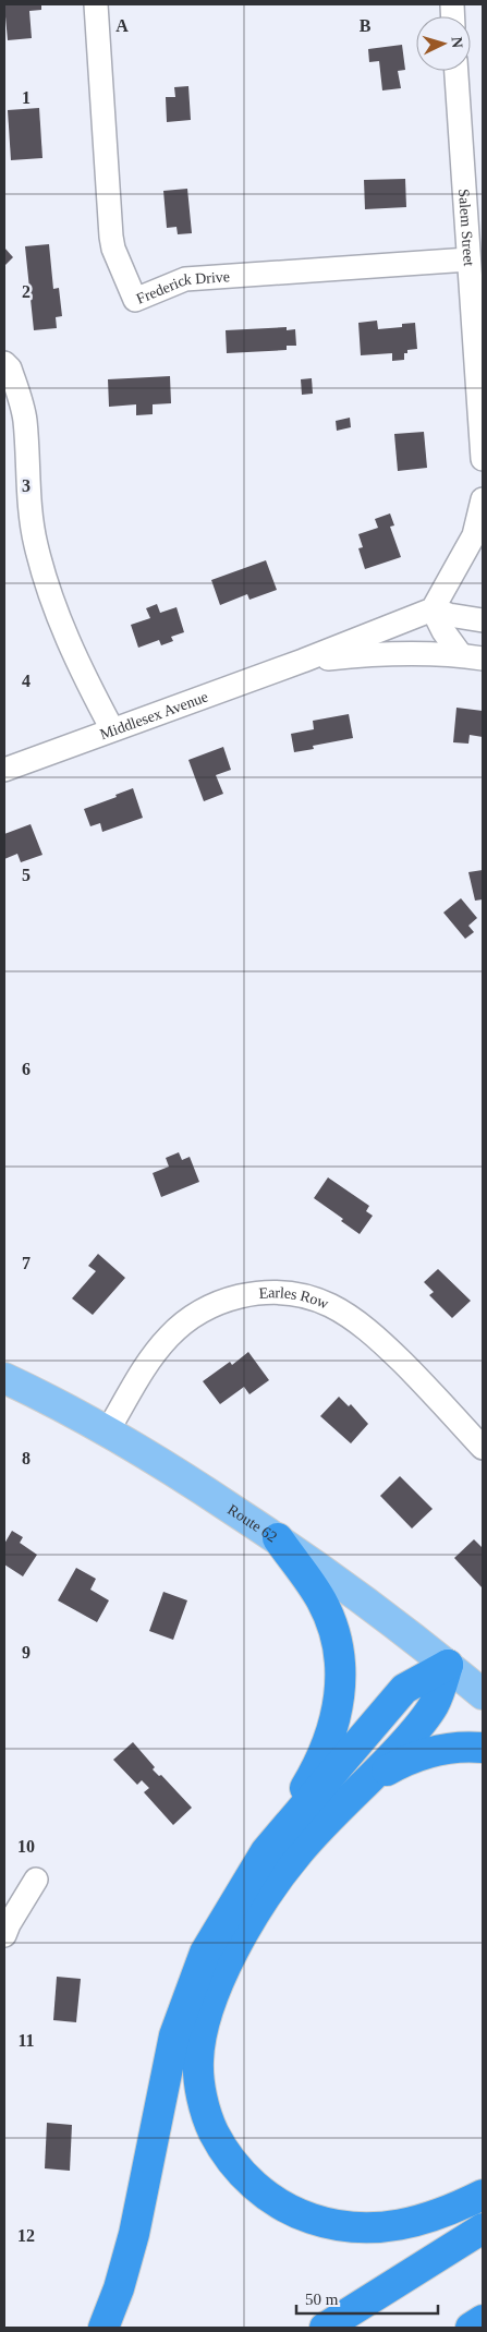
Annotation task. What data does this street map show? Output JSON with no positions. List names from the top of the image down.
{
  "streets": {
    "main road": ["Route 62"],
    "street": [
      "Salem Street",
      "Frederick Drive",
      "Middlesex Avenue",
      "Earles Row"
    ]
  },
  "crossings": [
    ["Salem Street", "Frederick Drive"],
    ["Earles Row", "Route 62"]
  ],
  "scale_bar": "50 m",
  "north": "right",
  "grid": {
    "columns": ["A", "B"],
    "rows": [
      "1",
      "2",
      "3",
      "4",
      "5",
      "6",
      "7",
      "8",
      "9",
      "10",
      "11",
      "12"
    ]
  }
}
